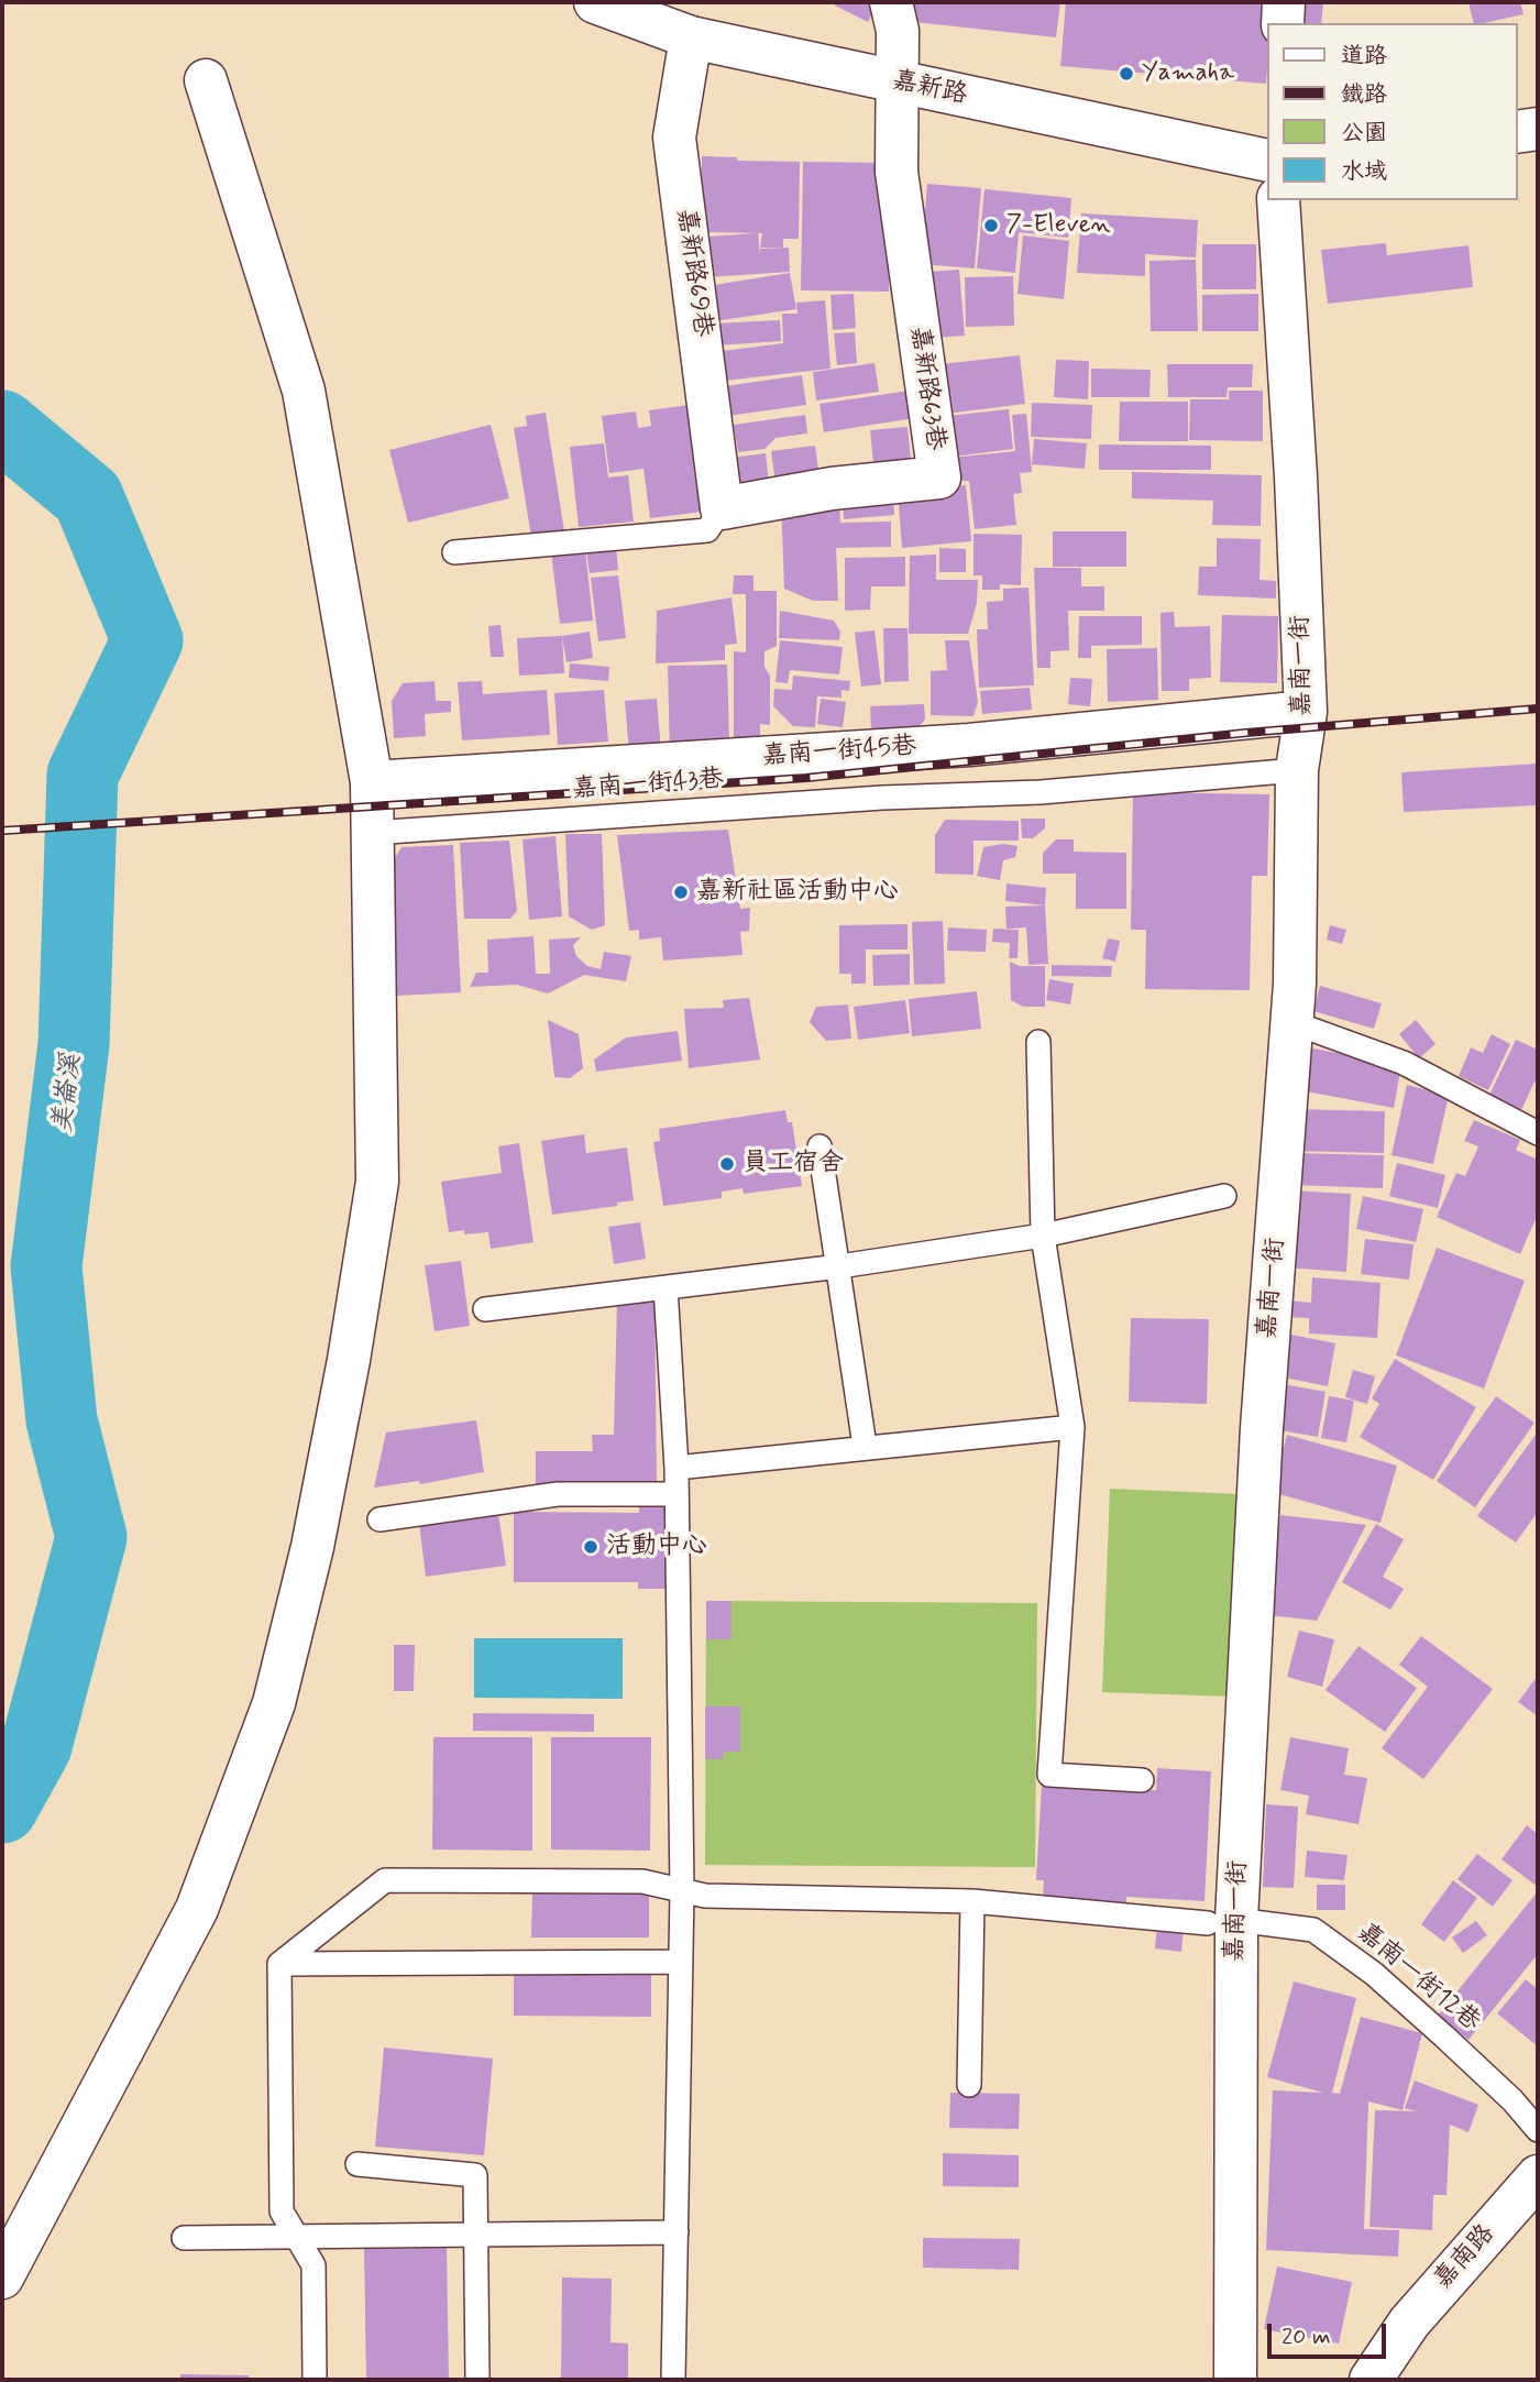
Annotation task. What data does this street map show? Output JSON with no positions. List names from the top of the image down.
{
  "streets": {
    "street": [
      "嘉新路",
      "嘉新路69巷",
      "嘉新路63巷",
      "嘉南一街",
      "嘉南一街45巷",
      "嘉南路"
    ],
    "lane": ["嘉南一街43巷", "嘉南一街12巷"]
  },
  "crossings": [
    ["嘉新路", "嘉新路69巷"],
    ["嘉新路", "嘉新路63巷"],
    ["嘉新路69巷", "嘉新路63巷"],
    ["嘉南一街", "嘉南一街45巷"],
    ["嘉南一街", "嘉南一街43巷"],
    ["嘉南一街", "嘉南一街12巷"]
  ],
  "water": ["美崙溪"],
  "places": [
    "Yamaha",
    "7-Eleven",
    "嘉新社區活動中心",
    "員工宿舍",
    "活動中心"
  ],
  "legend": [
    "道路",
    "鐵路",
    "公園",
    "水域"
  ],
  "scale_bar": "20 m"
}
